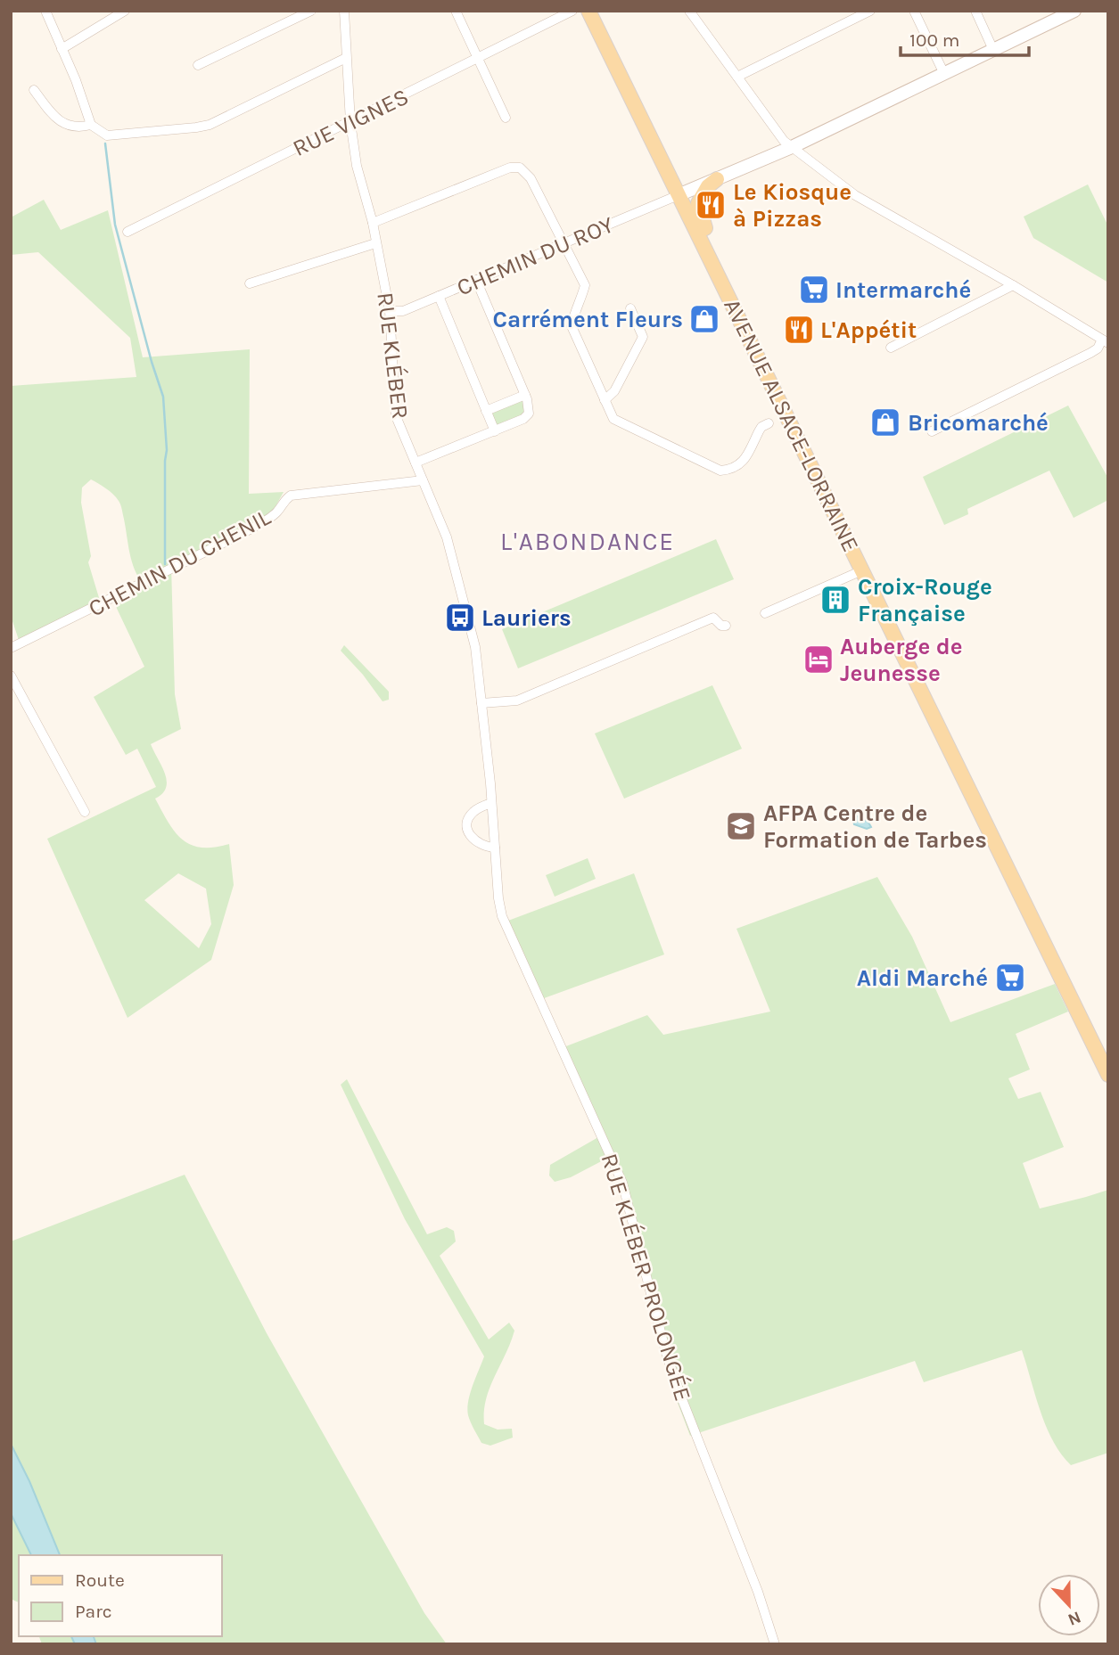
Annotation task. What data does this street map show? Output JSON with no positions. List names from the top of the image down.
{
  "streets": {
    "main road": ["AVENUE ALSACE-LORRAINE"],
    "street": [
      "RUE VIGNES",
      "CHEMIN DU ROY",
      "RUE KLÉBER",
      "CHEMIN DU CHENIL",
      "RUE KLÉBER PROLONGÉE"
    ]
  },
  "crossings": [
    ["RUE VIGNES", "RUE KLÉBER"],
    ["CHEMIN DU ROY", "RUE KLÉBER"],
    ["CHEMIN DU ROY", "AVENUE ALSACE-LORRAINE"],
    ["RUE KLÉBER", "CHEMIN DU CHENIL"],
    ["RUE KLÉBER", "RUE KLÉBER PROLONGÉE"]
  ],
  "districts": ["L'ABONDANCE"],
  "places": {
    "restaurant": ["Le Kiosque à Pizzas", "L'Appétit"],
    "supermarket": ["Intermarché", "Aldi Marché"],
    "shop": ["Carrément Fleurs", "Bricomarché"],
    "building": ["Croix-Rouge Française"],
    "bus stop": ["Lauriers"],
    "hotel": ["Auberge de Jeunesse"],
    "school or university": ["AFPA Centre de Formation de Tarbes"]
  },
  "legend": ["Route", "Parc"],
  "scale_bar": "100 m",
  "north": "bottom"
}
